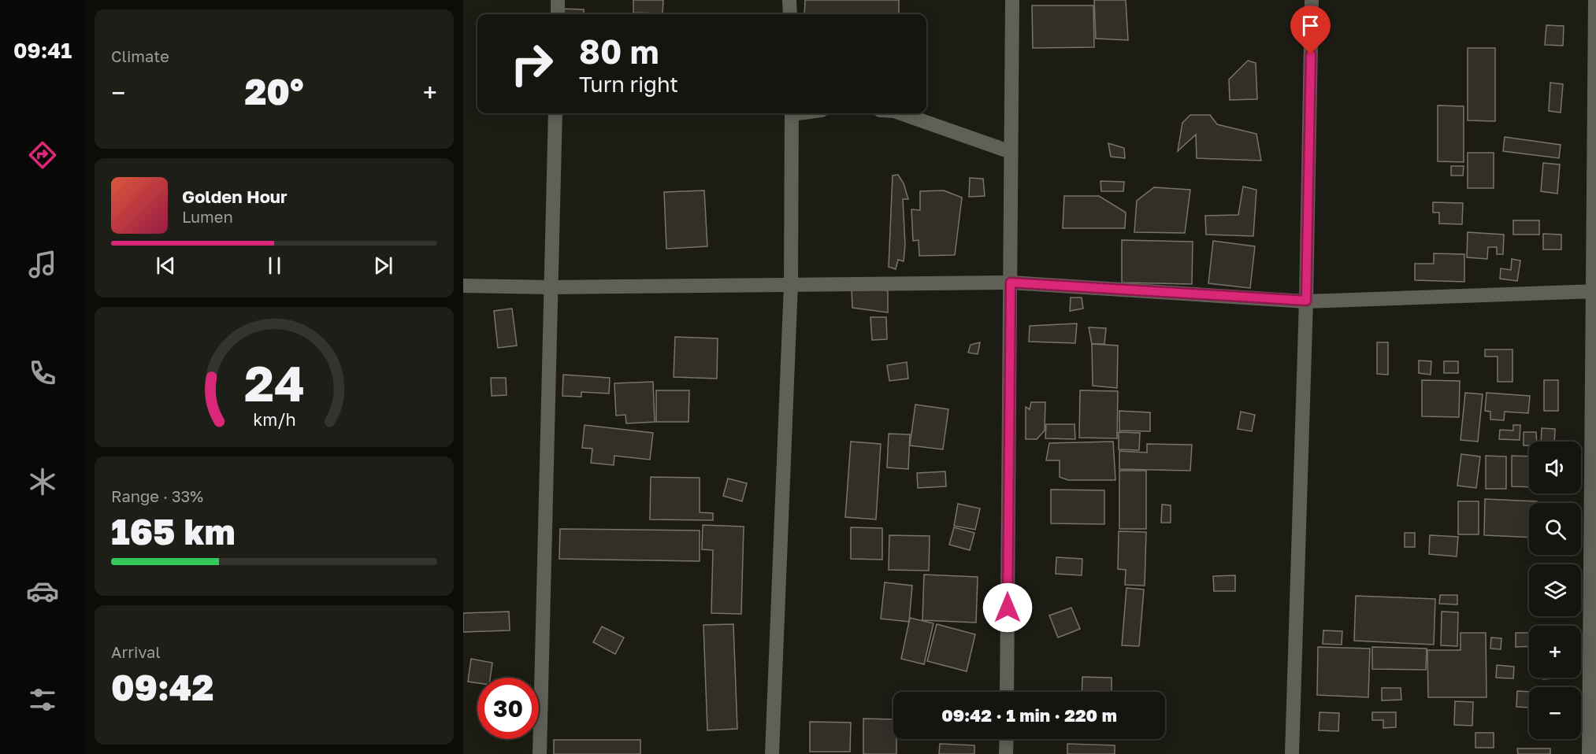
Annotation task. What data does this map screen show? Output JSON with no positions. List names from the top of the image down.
{
  "page": {
    "tabs": "09:41",
    "tile": [
      "Climate",
      ["Range · 33%", "165 km"],
      ["Arrival", "09:42"]
    ],
    "turn": ["80 m", "Turn right"],
    "heat": ["−", "20°", "+"],
    "song": ["Golden Hour", "Lumen"],
    "map_buttons": ["+", "−"],
    "limit": "30",
    "trip": "09:42 · 1 min · 220 m",
    "gauge": ["24", "km/h"]
  }
}
